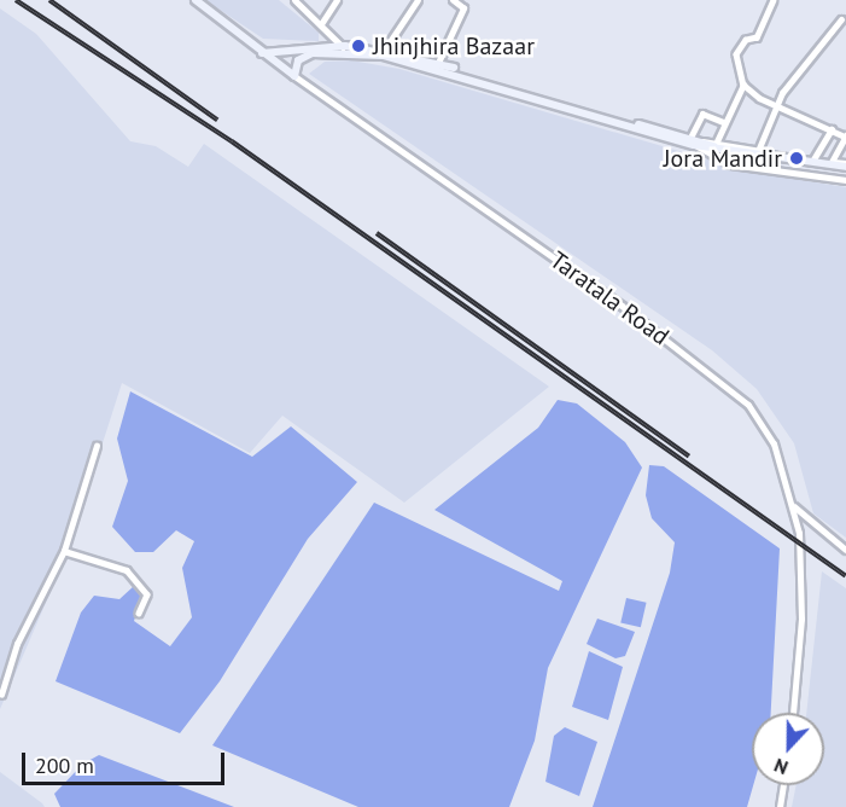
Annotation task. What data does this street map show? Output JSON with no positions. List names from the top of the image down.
{
  "streets": {
    "main road": ["Taratala Road"]
  },
  "places": ["Jhinjhira Bazaar", "Jora Mandir"],
  "scale_bar": "200 m",
  "north": "bottom"
}
